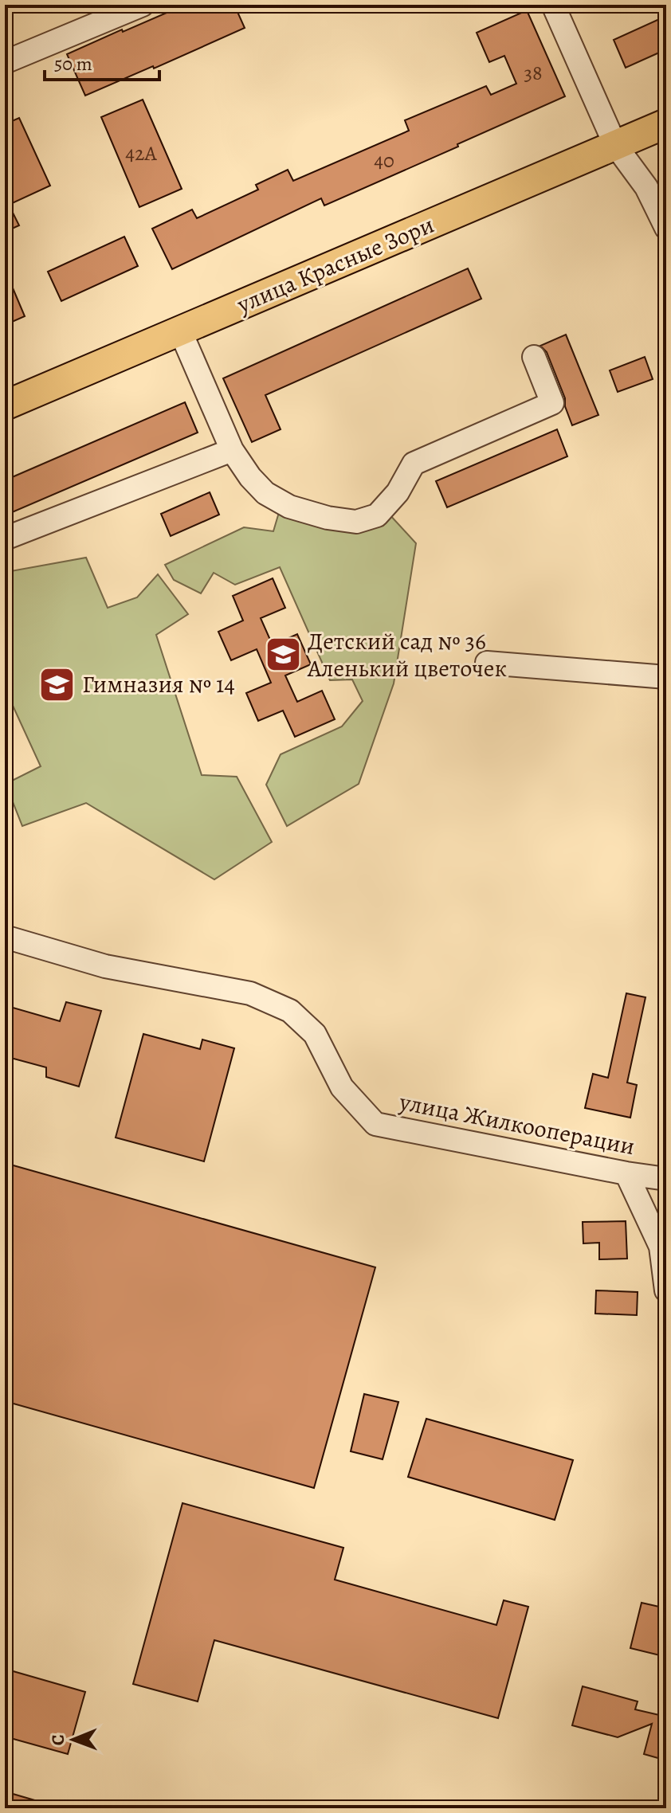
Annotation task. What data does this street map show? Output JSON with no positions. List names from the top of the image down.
{
  "streets": {
    "main road": ["улица Красные Зори"],
    "street": ["улица Жилкооперации"]
  },
  "places": {
    "school or university": ["Детский сад № 36 Аленький цветочек", "Гимназия № 14"]
  },
  "house_numbers": ["38", "42А", "40"],
  "scale_bar": "50 m",
  "north": "left"
}
